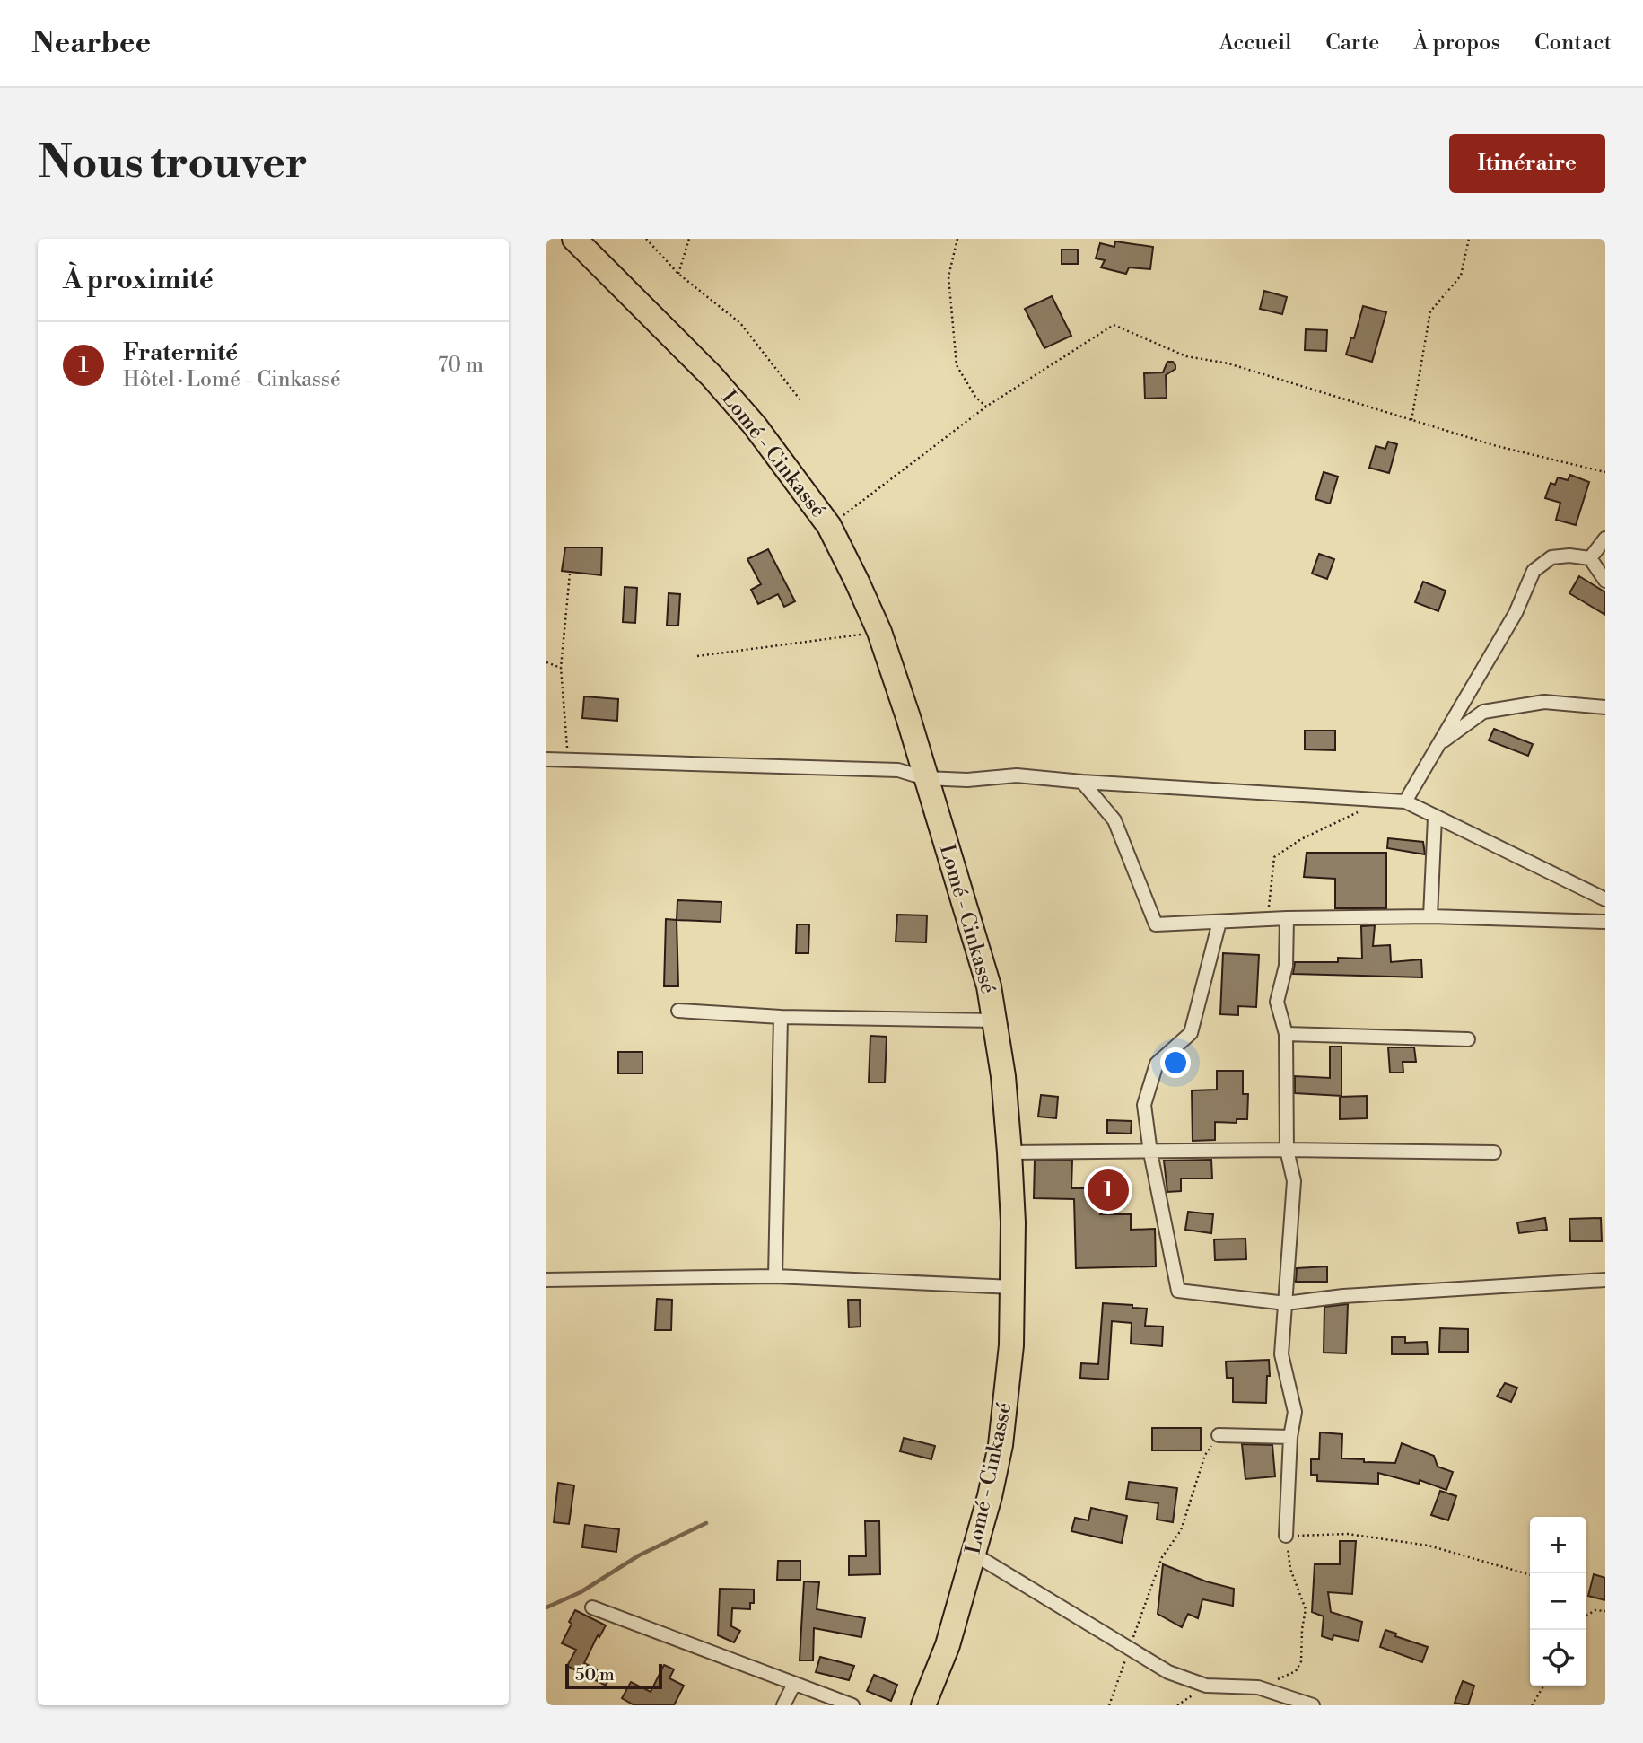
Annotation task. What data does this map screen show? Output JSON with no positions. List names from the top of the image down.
{
  "streets": {
    "highway": ["Lomé - Cinkassé"]
  },
  "scale_bar": "50 m",
  "page": {
    "header": "Nearbee",
    "nav": [
      "Accueil",
      "Carte",
      "À propos",
      "Contact"
    ],
    "buttons": "Itinéraire",
    "title": "Nous trouver",
    "heading": "À proximité",
    "list": [
      {
        "mark": "1",
        "name": "Fraternité",
        "note": "Hôtel · Lomé - Cinkassé",
        "value": "70 m"
      }
    ],
    "pins": "1",
    "map_buttons": ["+", "−"],
    "scale": "50 m"
  }
}
